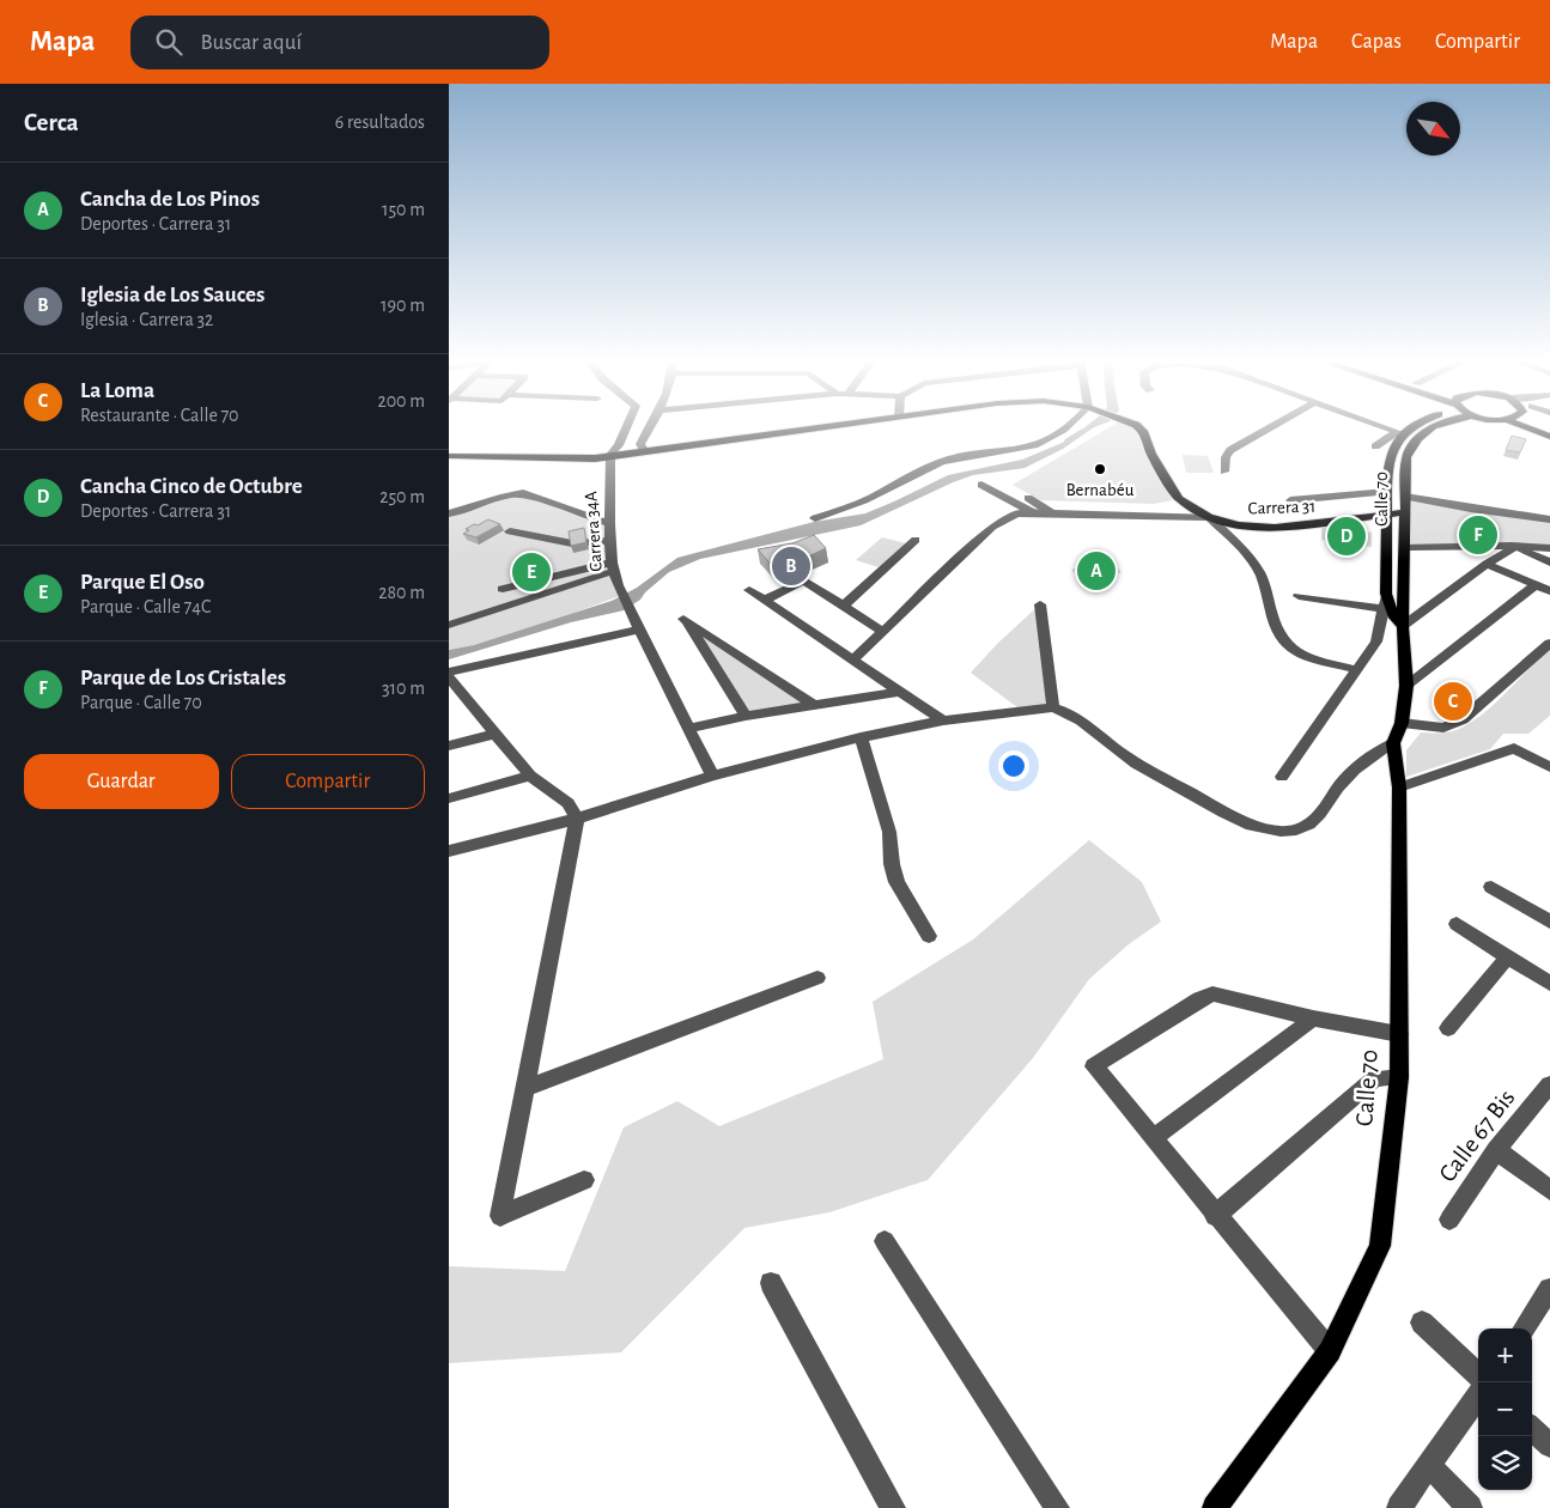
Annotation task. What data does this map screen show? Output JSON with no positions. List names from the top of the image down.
{
  "streets": {
    "main road": ["Calle 70", "Carrera 31"],
    "street": ["Carrera 34A", "Calle 67 Bis"]
  },
  "crossings": [
    ["Calle 70", "Carrera 31"],
    ["Carrera 31", "Carrera 34A"]
  ],
  "places": ["Bernabéu"],
  "north": "bottom right",
  "page": {
    "header": "Mapa",
    "search": "Buscar aquí",
    "nav": ["Mapa", "Capas", "Compartir"],
    "heading": ["Cerca", "6 resultados"],
    "list": [
      {
        "mark": "A",
        "name": "Cancha de Los Pinos",
        "note": "Deportes · Carrera 31",
        "value": "150 m"
      },
      {
        "mark": "B",
        "name": "Iglesia de Los Sauces",
        "note": "Iglesia · Carrera 32",
        "value": "190 m"
      },
      {
        "mark": "C",
        "name": "La Loma",
        "note": "Restaurante · Calle 70",
        "value": "200 m"
      },
      {
        "mark": "D",
        "name": "Cancha Cinco de Octubre",
        "note": "Deportes · Carrera 31",
        "value": "250 m"
      },
      {
        "mark": "E",
        "name": "Parque El Oso",
        "note": "Parque · Calle 74C",
        "value": "280 m"
      },
      {
        "mark": "F",
        "name": "Parque de Los Cristales",
        "note": "Parque · Calle 70",
        "value": "310 m"
      }
    ],
    "pins": [
      "F",
      "D",
      "B",
      "A",
      "E",
      "C"
    ],
    "buttons": ["Guardar", "Compartir"],
    "map_buttons": ["+", "−"]
  }
}
